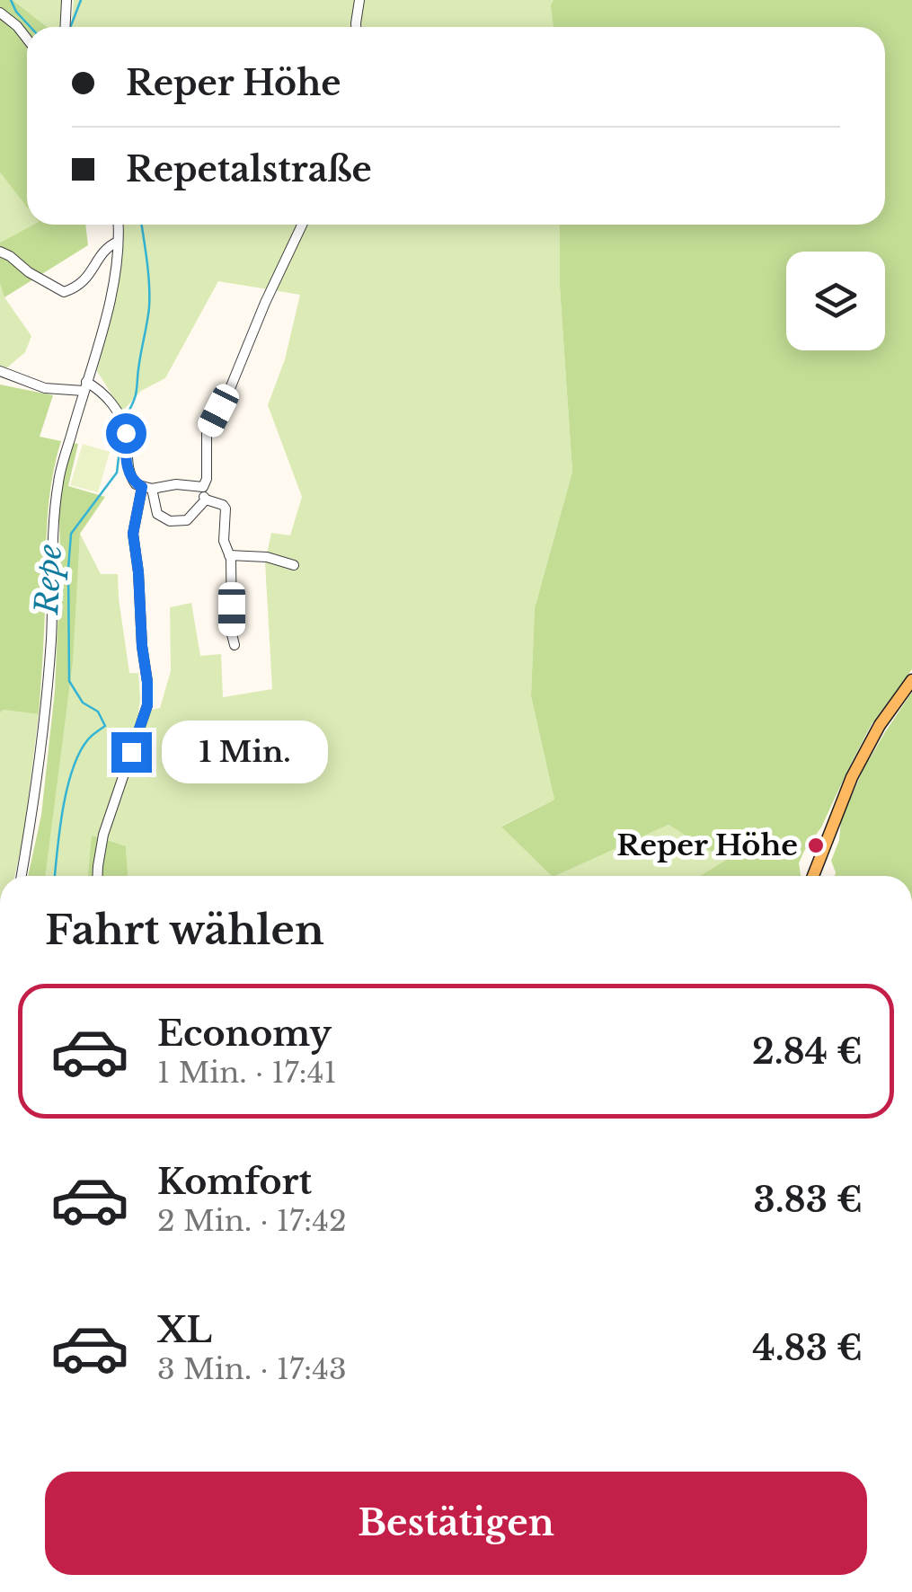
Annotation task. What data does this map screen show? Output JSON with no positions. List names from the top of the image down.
{
  "water": ["Repe"],
  "places": ["Reper Höhe"],
  "page": {
    "banner": ["Reper Höhe", "Repetalstraße"],
    "bubble": "1 Min.",
    "heading": "Fahrt wählen",
    "list": [
      {
        "name": "Economy",
        "note": "1 Min. · 17:41",
        "value": "2.84 €"
      },
      {
        "name": "Komfort",
        "note": "2 Min. · 17:42",
        "value": "3.83 €"
      },
      {
        "name": "XL",
        "note": "3 Min. · 17:43",
        "value": "4.83 €"
      }
    ],
    "buttons": "Bestätigen"
  }
}
